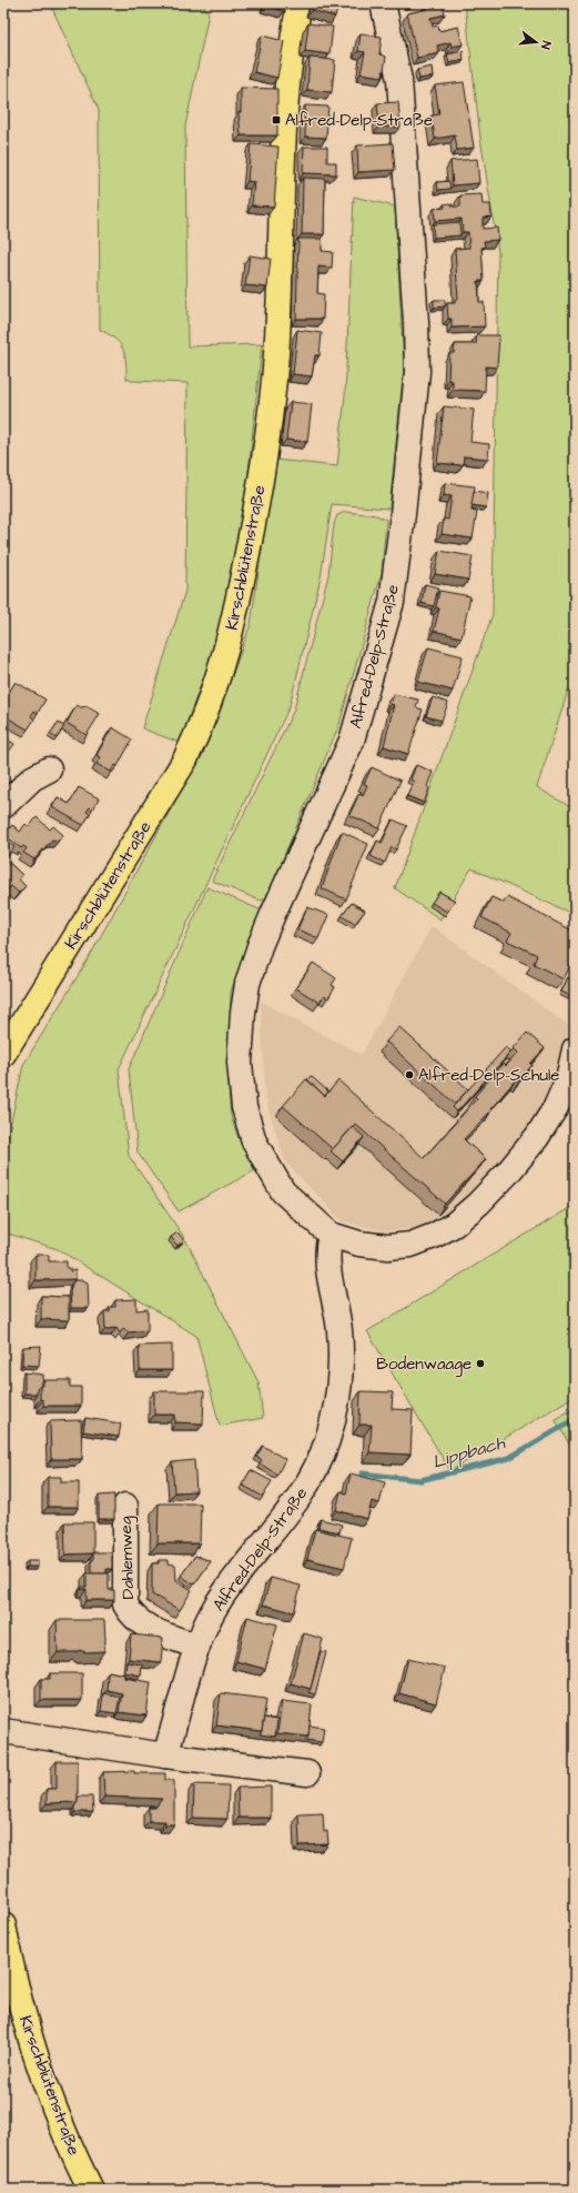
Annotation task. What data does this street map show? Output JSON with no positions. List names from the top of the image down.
{
  "streets": {
    "main road": ["Kirschblütenstraße"],
    "street": ["Alfred-Delp-Straße", "Dahlemweg"]
  },
  "crossings": [
    ["Alfred-Delp-Straße", "Dahlemweg"]
  ],
  "water": ["Lippbach"],
  "places": {
    "transit": ["Alfred-Delp-Straße"],
    "other": ["Alfred-Delp-Schule", "Bodenwaage"]
  },
  "north": "right"
}
